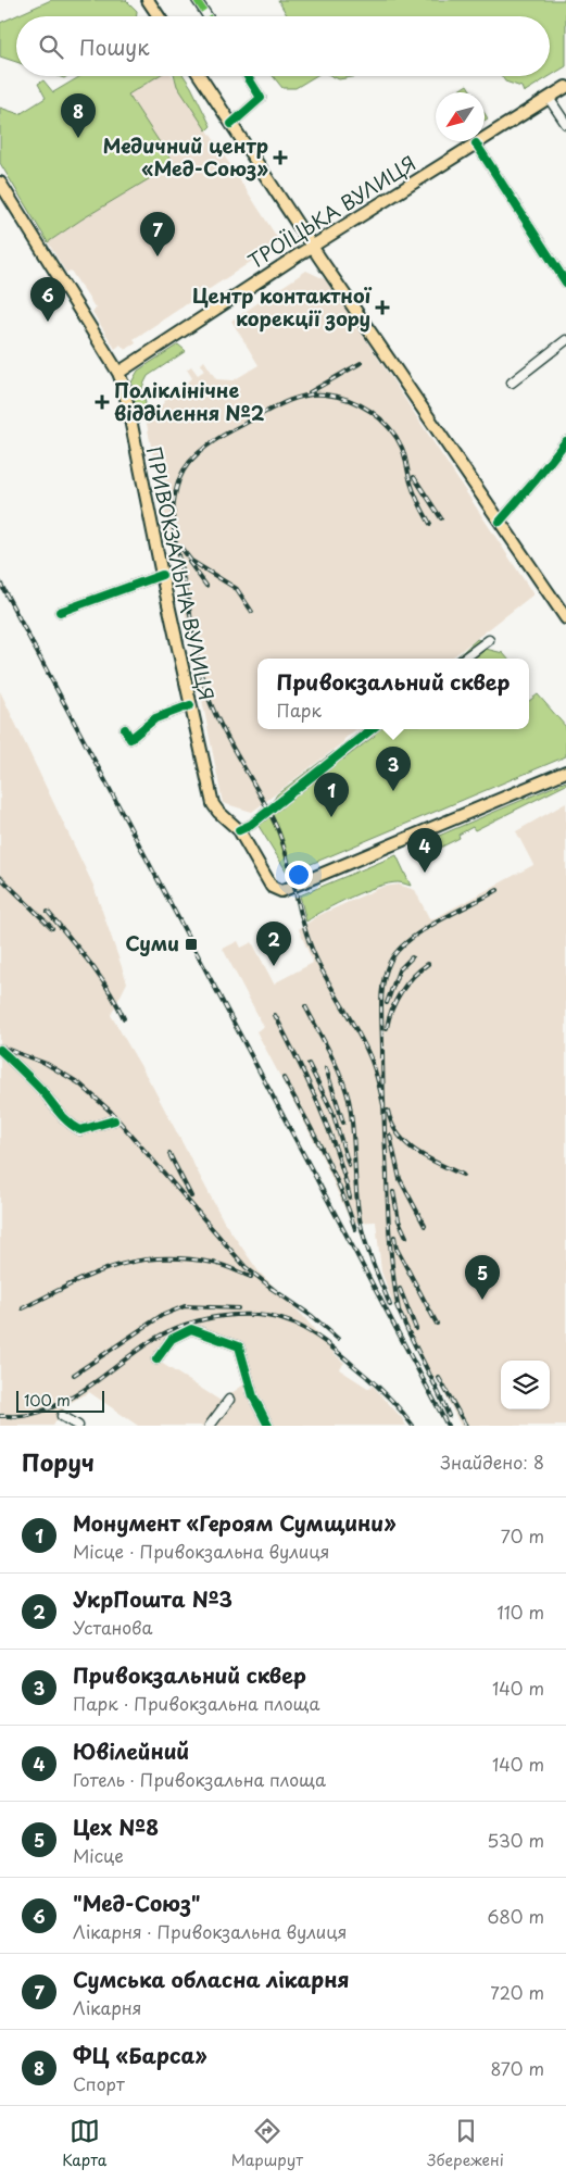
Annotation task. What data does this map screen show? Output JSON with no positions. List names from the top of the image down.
{
  "streets": {
    "main road": ["ТРОЇЦЬКА ВУЛИЦЯ", "ПРИВОКЗАЛЬНА ВУЛИЦЯ"]
  },
  "crossings": [
    ["ТРОЇЦЬКА ВУЛИЦЯ", "ПРИВОКЗАЛЬНА ВУЛИЦЯ"]
  ],
  "places": {
    "health": ["Медичний центр «Мед-Союз»", "Центр контактної корекції зору", "Поліклінічне відділення №2"],
    "transit": ["Суми"]
  },
  "scale_bar": "100 m",
  "north": "bottom left",
  "page": {
    "search": "Пошук",
    "pins": [
      "8",
      "7",
      "6",
      "3",
      "1",
      "4",
      "2",
      "5"
    ],
    "popup": ["Привокзальний сквер", "Парк"],
    "scale": "100 m",
    "heading": ["Поруч", "Знайдено: 8"],
    "list": [
      {
        "mark": "1",
        "name": "Монумент «Героям Сумщини»",
        "note": "Місце · Привокзальна вулиця",
        "value": "70 m"
      },
      {
        "mark": "2",
        "name": "УкрПошта №3",
        "note": "Установа",
        "value": "110 m"
      },
      {
        "mark": "3",
        "name": "Привокзальний сквер",
        "note": "Парк · Привокзальна площа",
        "value": "140 m"
      },
      {
        "mark": "4",
        "name": "Ювілейний",
        "note": "Готель · Привокзальна площа",
        "value": "140 m"
      },
      {
        "mark": "5",
        "name": "Цех №8",
        "note": "Місце",
        "value": "530 m"
      },
      {
        "mark": "6",
        "name": "\"Мед-Союз\"",
        "note": "Лікарня · Привокзальна вулиця",
        "value": "680 m"
      },
      {
        "mark": "7",
        "name": "Сумська обласна лікарня",
        "note": "Лікарня",
        "value": "720 m"
      },
      {
        "mark": "8",
        "name": "ФЦ «Барса»",
        "note": "Спорт",
        "value": "870 m"
      }
    ],
    "nav": ["Карта", "Маршрут", "Збережені"]
  }
}
